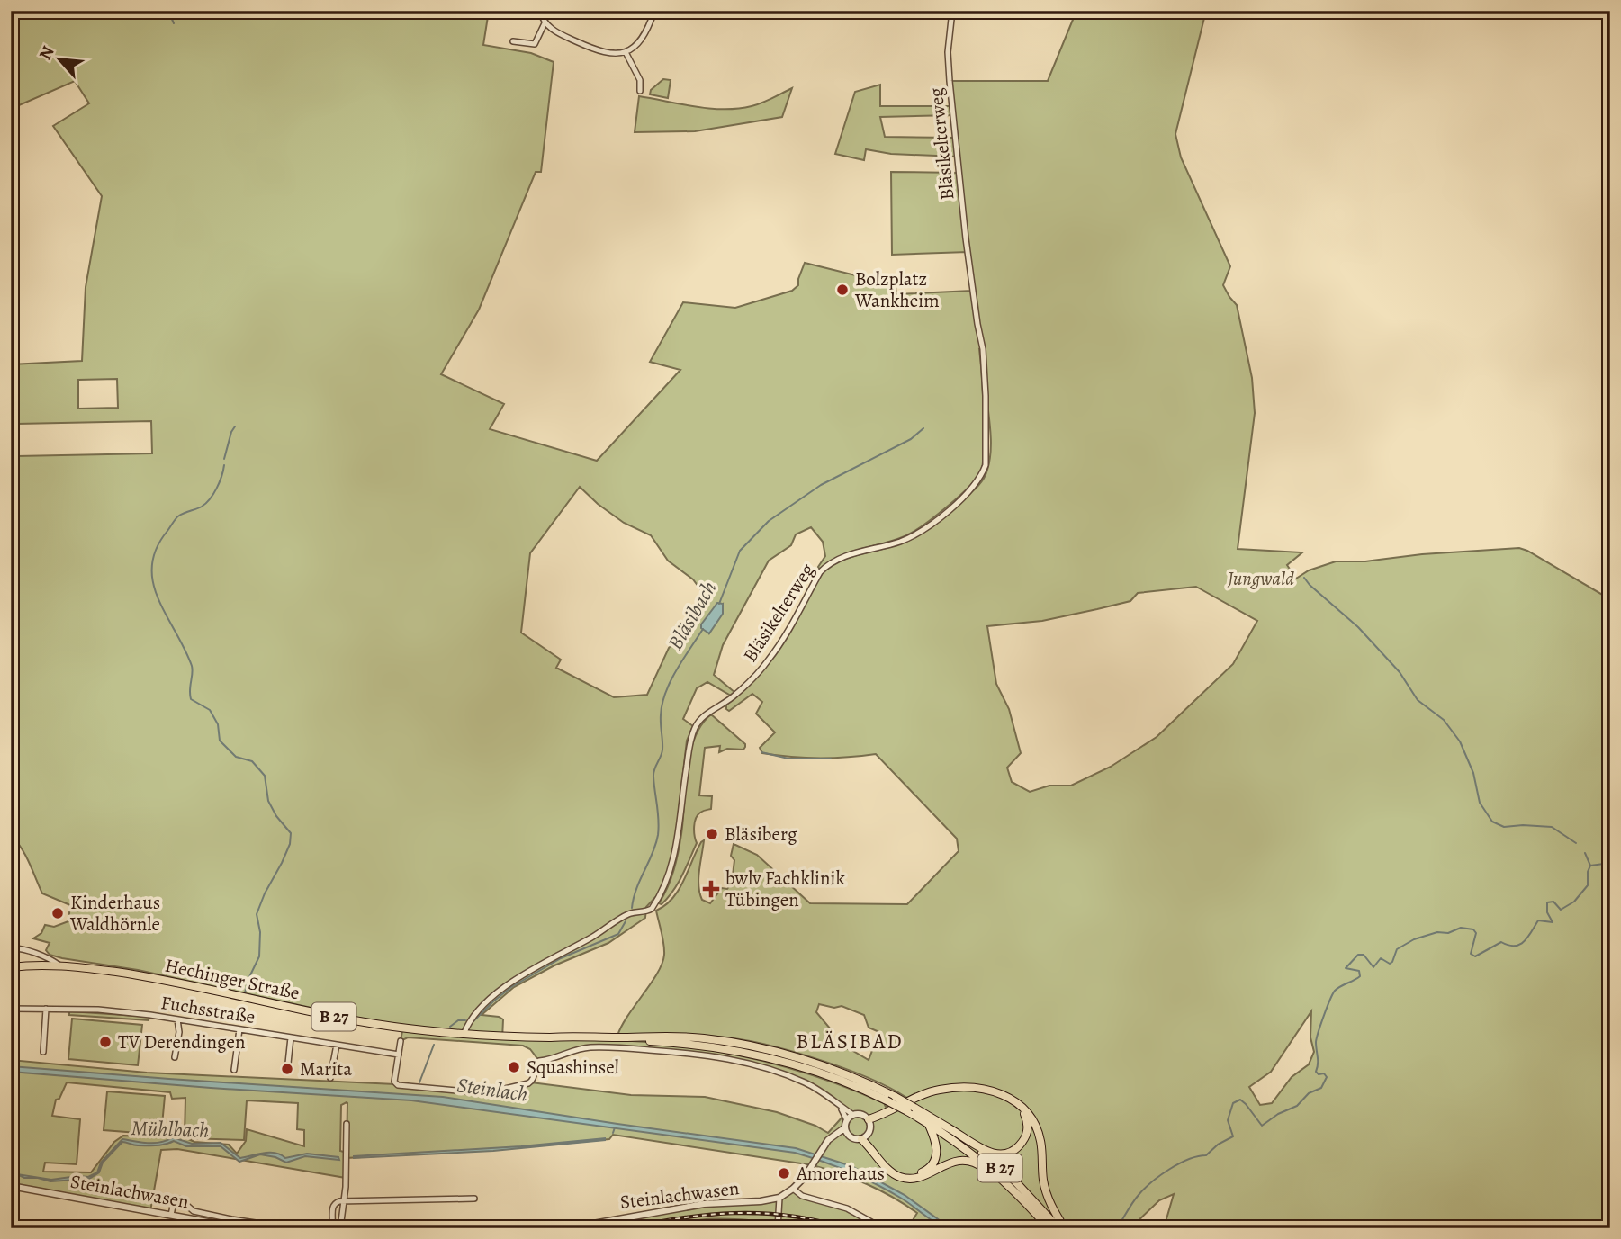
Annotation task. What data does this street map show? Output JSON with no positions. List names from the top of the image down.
{
  "streets": {
    "main road": ["Hechinger Straße", "B 27"],
    "street": ["Bläsikelterweg", "Fuchsstraße", "Steinlachwasen"]
  },
  "crossings": [
    ["Bläsikelterweg", "Hechinger Straße"],
    ["Hechinger Straße", "B 27"]
  ],
  "districts": ["BLÄSIBAD"],
  "water": ["Bläsibach", "Steinlach", "Mühlbach"],
  "parks": ["Jungwald"],
  "places": {
    "other": [
      "Bolzplatz Wankheim",
      "Bläsiberg",
      "Kinderhaus Waldhörnle",
      "TV Derendingen",
      "Squashinsel",
      "Marita",
      "Amorehaus"
    ],
    "health": ["bwlv Fachklinik Tübingen"]
  },
  "north": "top left"
}
